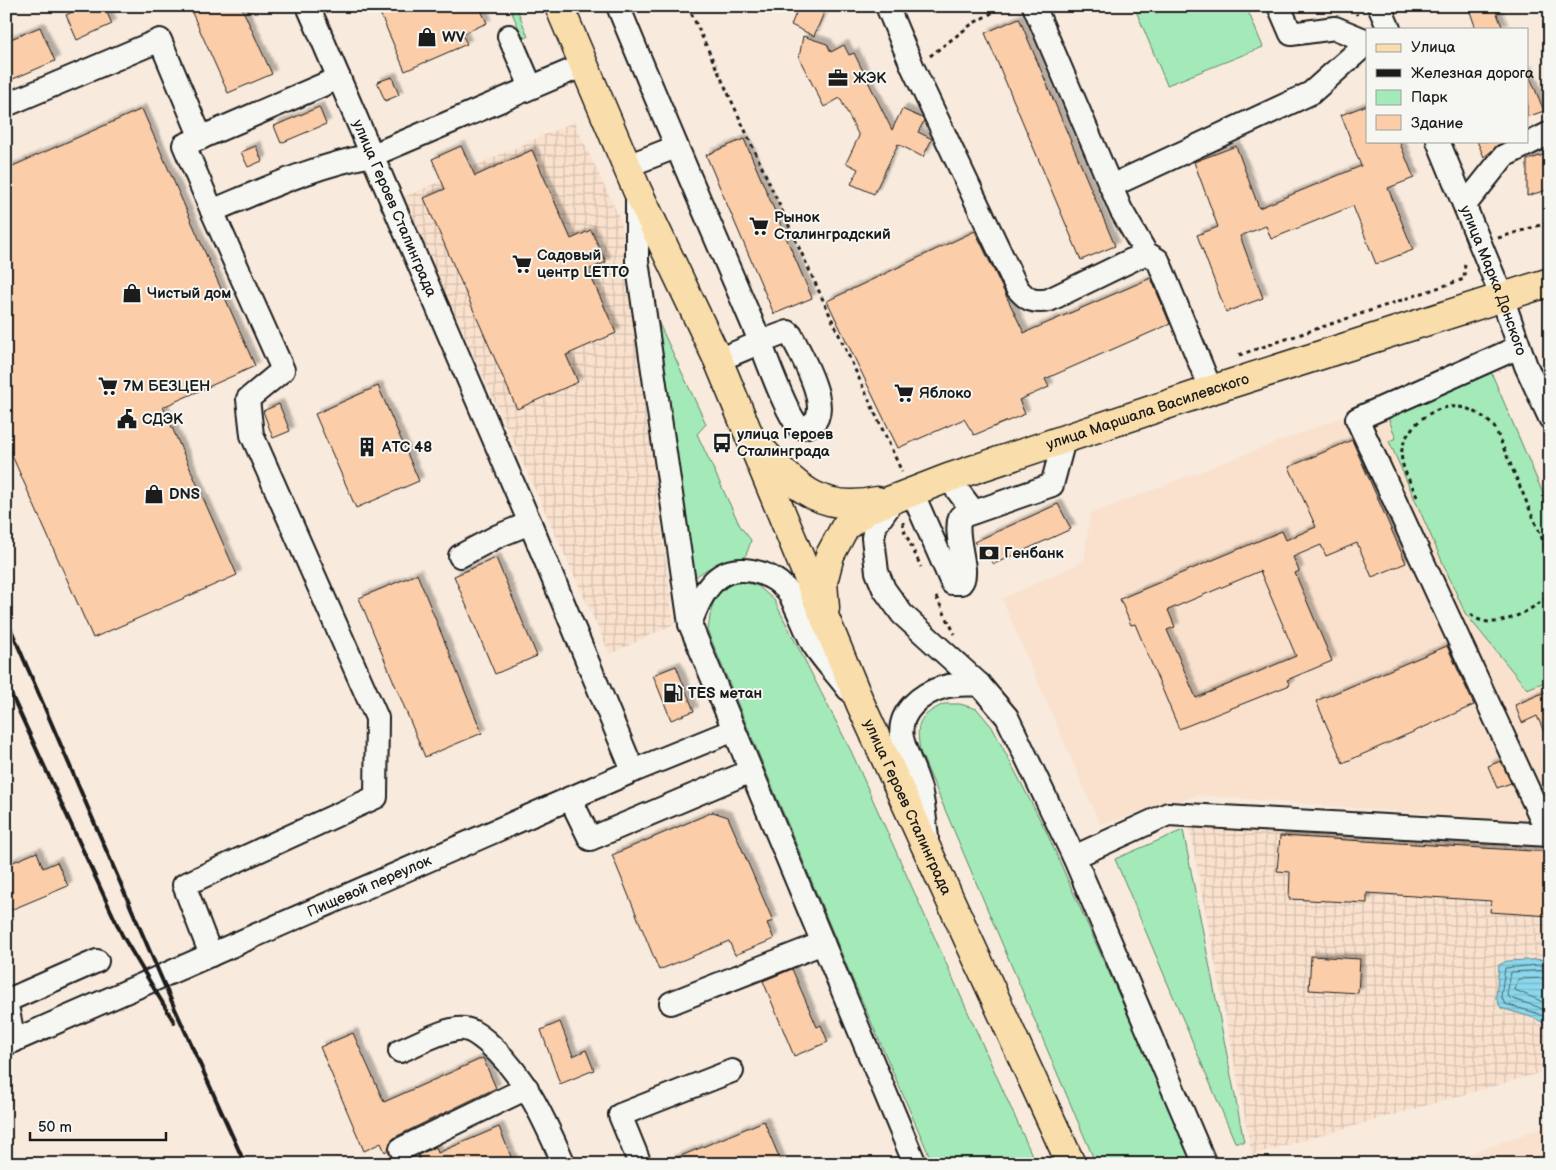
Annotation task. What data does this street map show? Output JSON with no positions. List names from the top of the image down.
{
  "streets": {
    "main road": ["улица Героев Сталинграда", "улица Маршала Василевского"],
    "street": ["улица Марка Донского", "Пищевой переулок"]
  },
  "crossings": [
    ["улица Героев Сталинграда", "улица Маршала Василевского"],
    ["улица Героев Сталинграда", "Пищевой переулок"],
    ["улица Марка Донского", "улица Маршала Василевского"]
  ],
  "places": {
    "shop": ["WV", "Чистый дом", "DNS"],
    "office": ["ЖЭК"],
    "supermarket": [
      "Рынок Сталинградский",
      "Садовый центр LETTO",
      "7М БЕЗЦЕН",
      "Яблоко"
    ],
    "public building": ["СДЭК"],
    "bus stop": ["улица Героев Сталинграда"],
    "building": ["АТС 48"],
    "bank": ["Генбанк"],
    "fuel station": ["TES метан"]
  },
  "legend": [
    "Улица",
    "Железная дорога",
    "Парк",
    "Здание"
  ],
  "scale_bar": "50 m"
}
